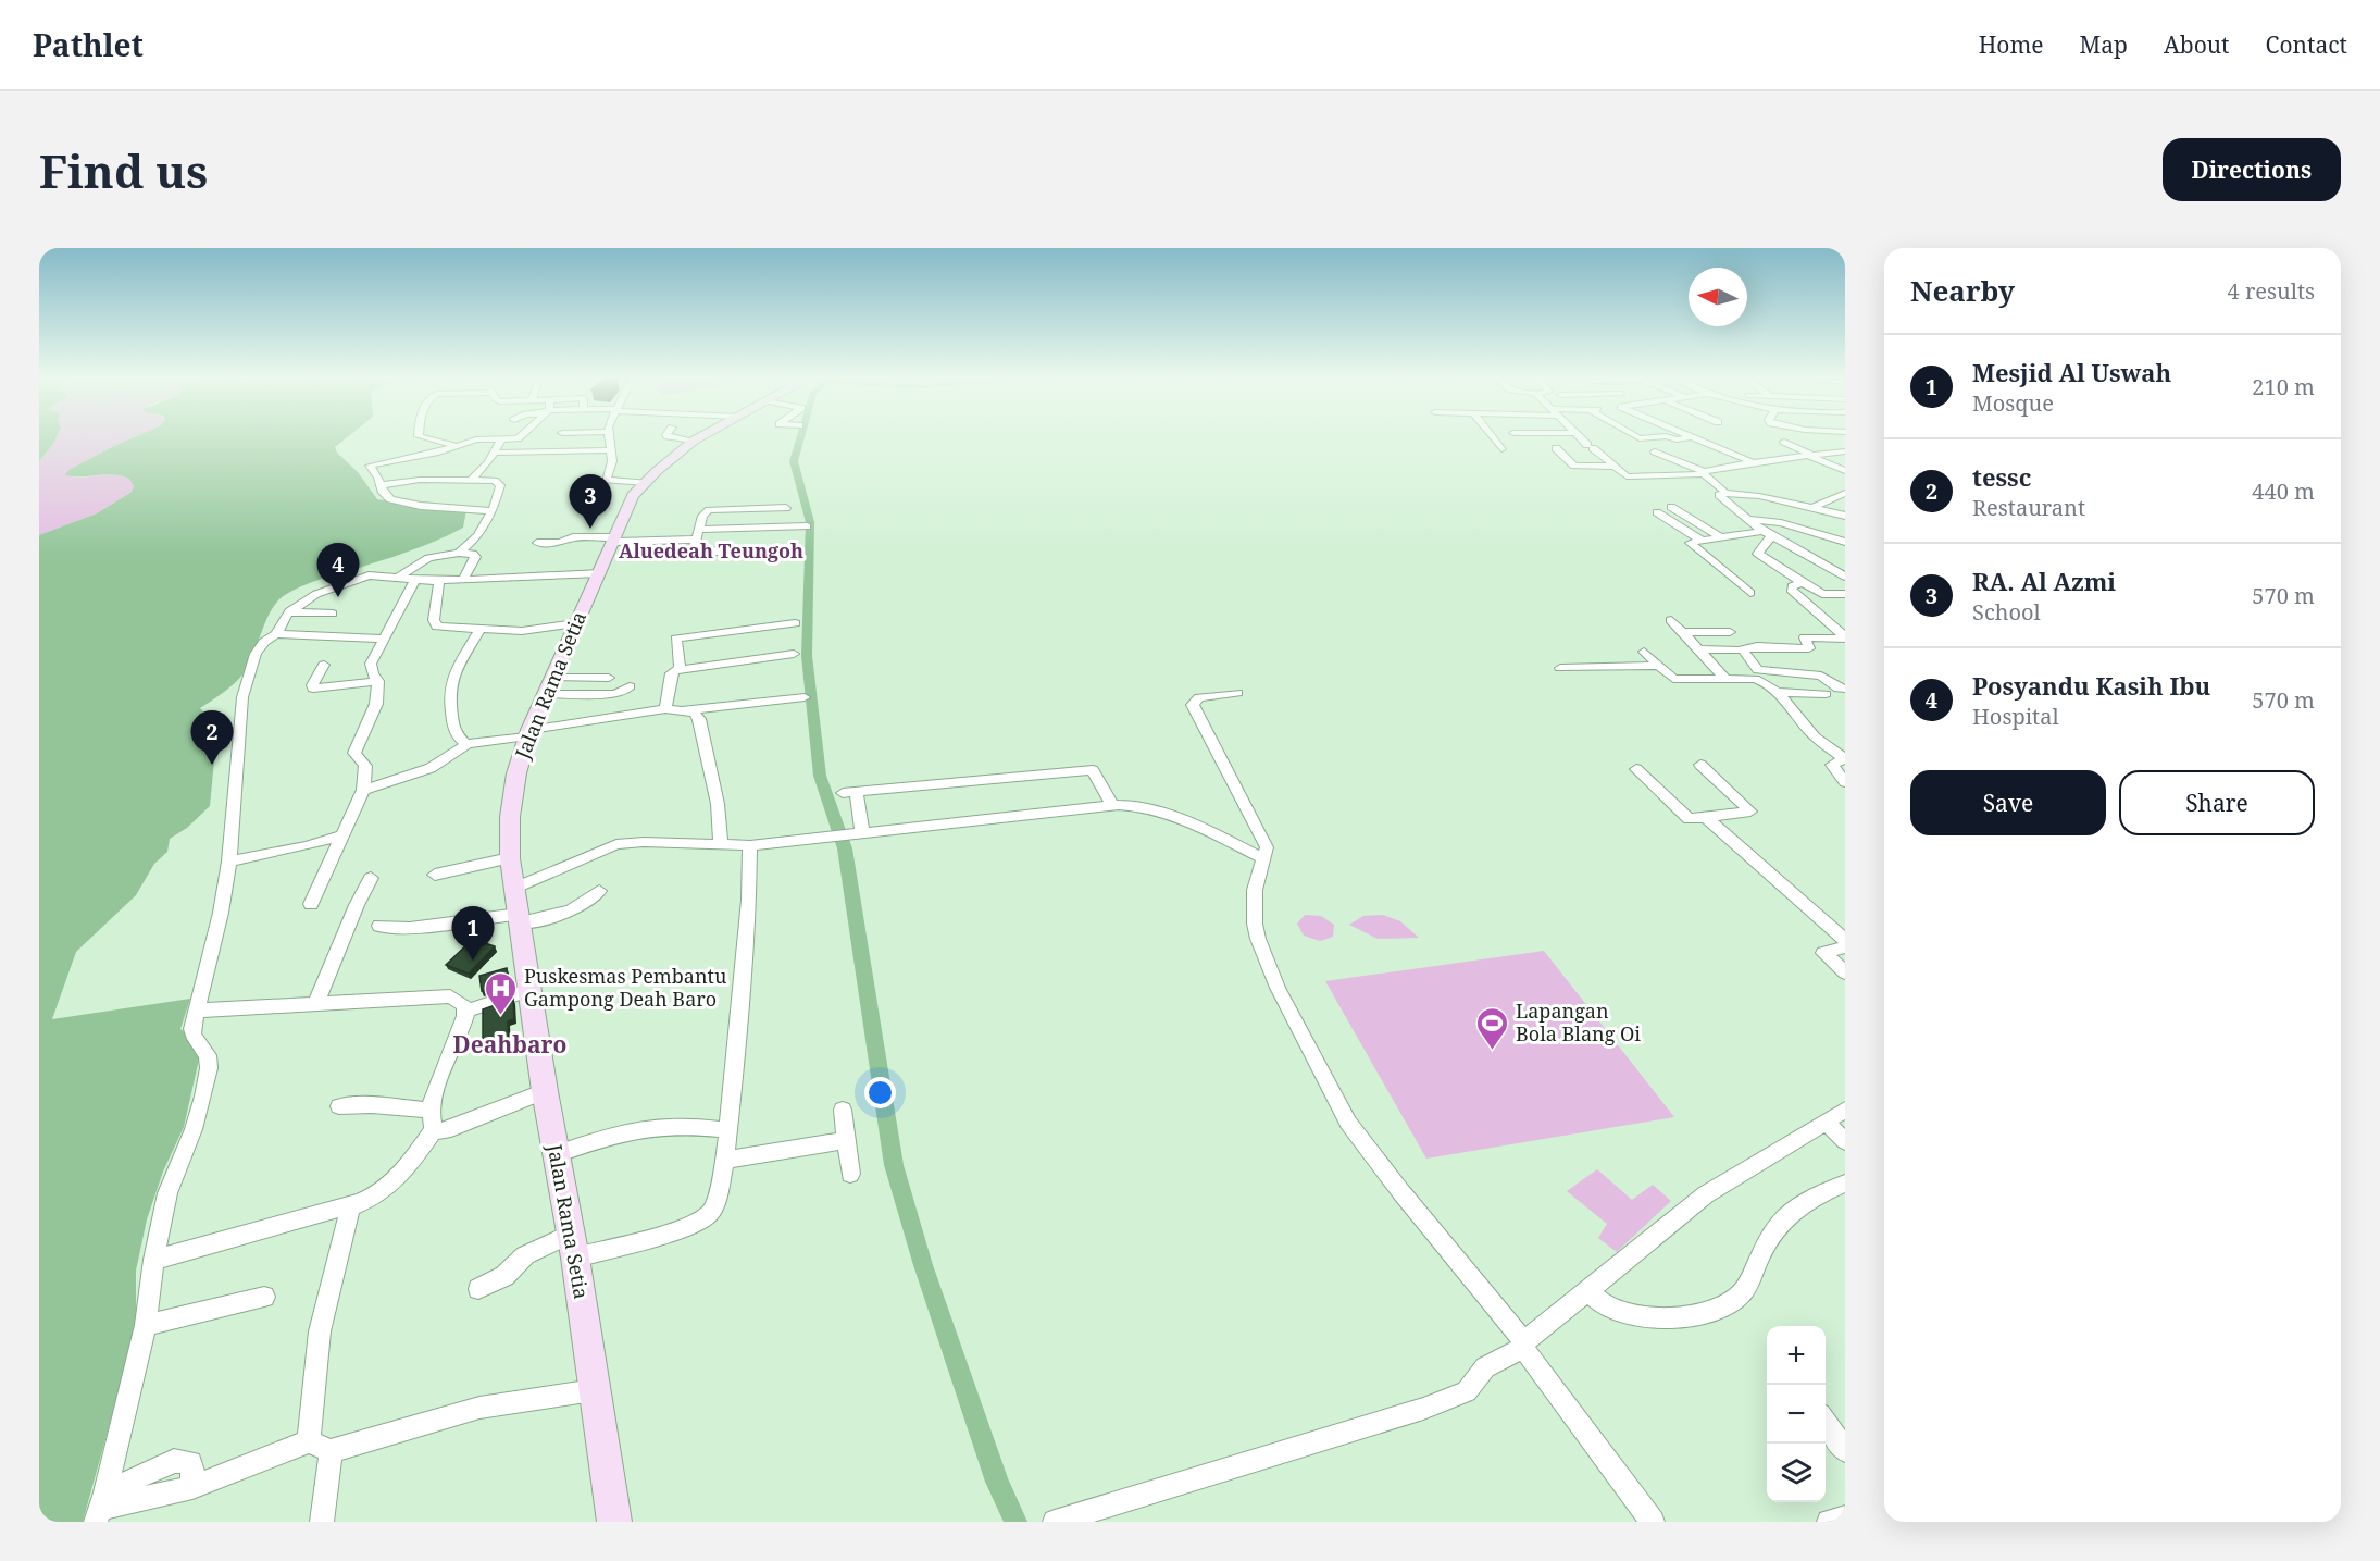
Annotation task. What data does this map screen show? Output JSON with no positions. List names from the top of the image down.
{
  "streets": {
    "street": ["Jalan Rama Setia"]
  },
  "districts": ["Aluedeah Teungoh", "Deahbaro"],
  "places": {
    "hospital": ["Puskesmas Pembantu Gampong Deah Baro"],
    "sports": ["Lapangan Bola Blang Oi"]
  },
  "north": "left",
  "page": {
    "header": "Pathlet",
    "nav": [
      "Home",
      "Map",
      "About",
      "Contact"
    ],
    "buttons": [
      "Directions",
      ["Save", "Share"]
    ],
    "title": "Find us",
    "heading": ["Nearby", "4 results"],
    "list": [
      {
        "mark": "1",
        "name": "Mesjid Al Uswah",
        "note": "Mosque",
        "value": "210 m"
      },
      {
        "mark": "2",
        "name": "tessc",
        "note": "Restaurant",
        "value": "440 m"
      },
      {
        "mark": "3",
        "name": "RA. Al Azmi",
        "note": "School",
        "value": "570 m"
      },
      {
        "mark": "4",
        "name": "Posyandu Kasih Ibu",
        "note": "Hospital",
        "value": "570 m"
      }
    ],
    "pins": [
      "3",
      "4",
      "2",
      "1"
    ],
    "map_buttons": ["+", "−"]
  }
}
